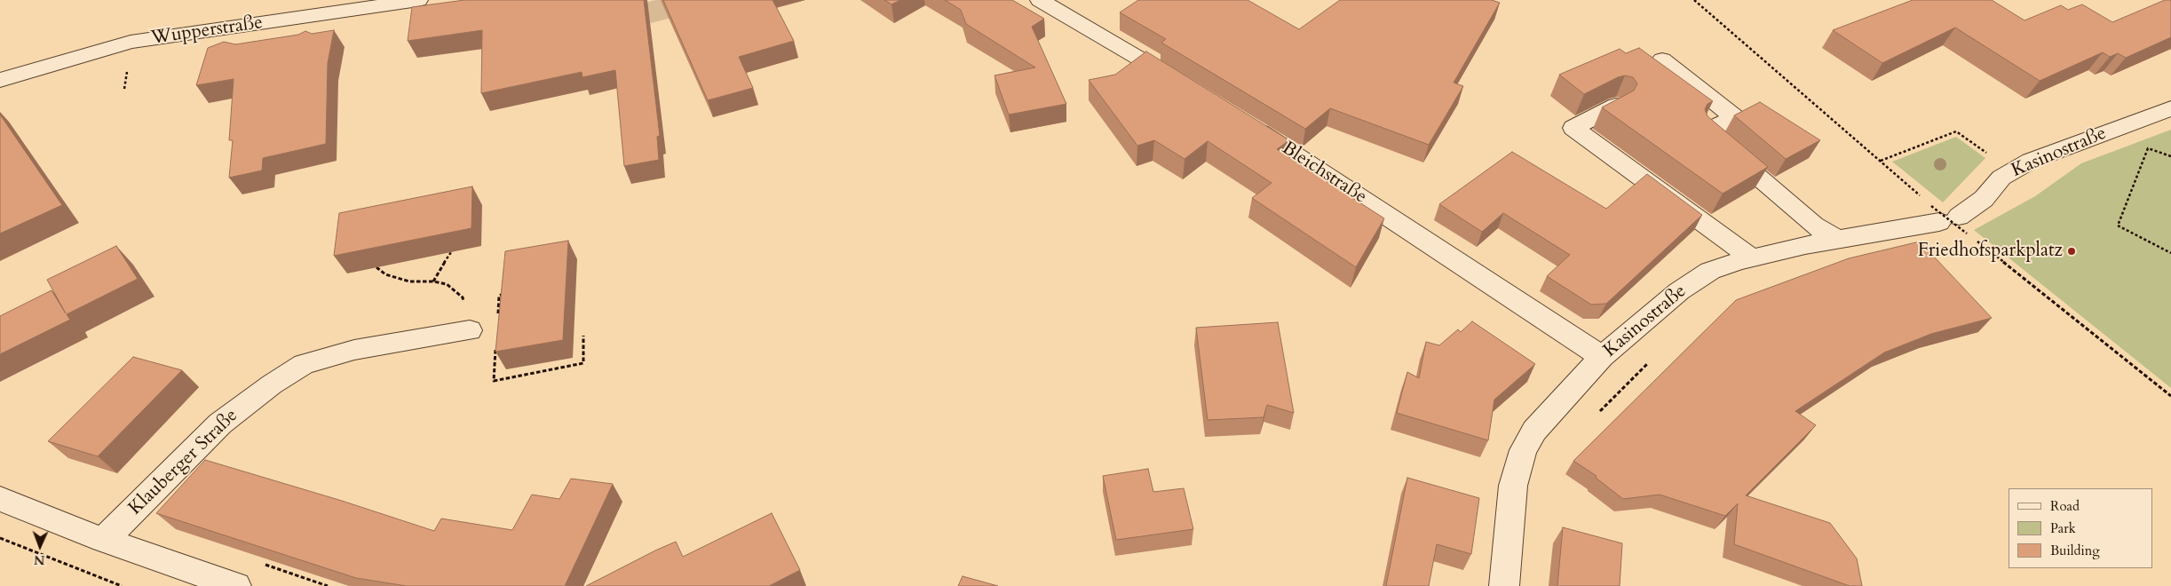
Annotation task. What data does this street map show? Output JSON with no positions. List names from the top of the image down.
{
  "streets": {
    "street": [
      "Wupperstraße",
      "Kasinostraße",
      "Bleichstraße",
      "Klauberger Straße"
    ]
  },
  "crossings": [
    ["Kasinostraße", "Bleichstraße"]
  ],
  "places": ["Friedhofsparkplatz"],
  "legend": ["Road", "Park", "Building"],
  "north": "bottom"
}
